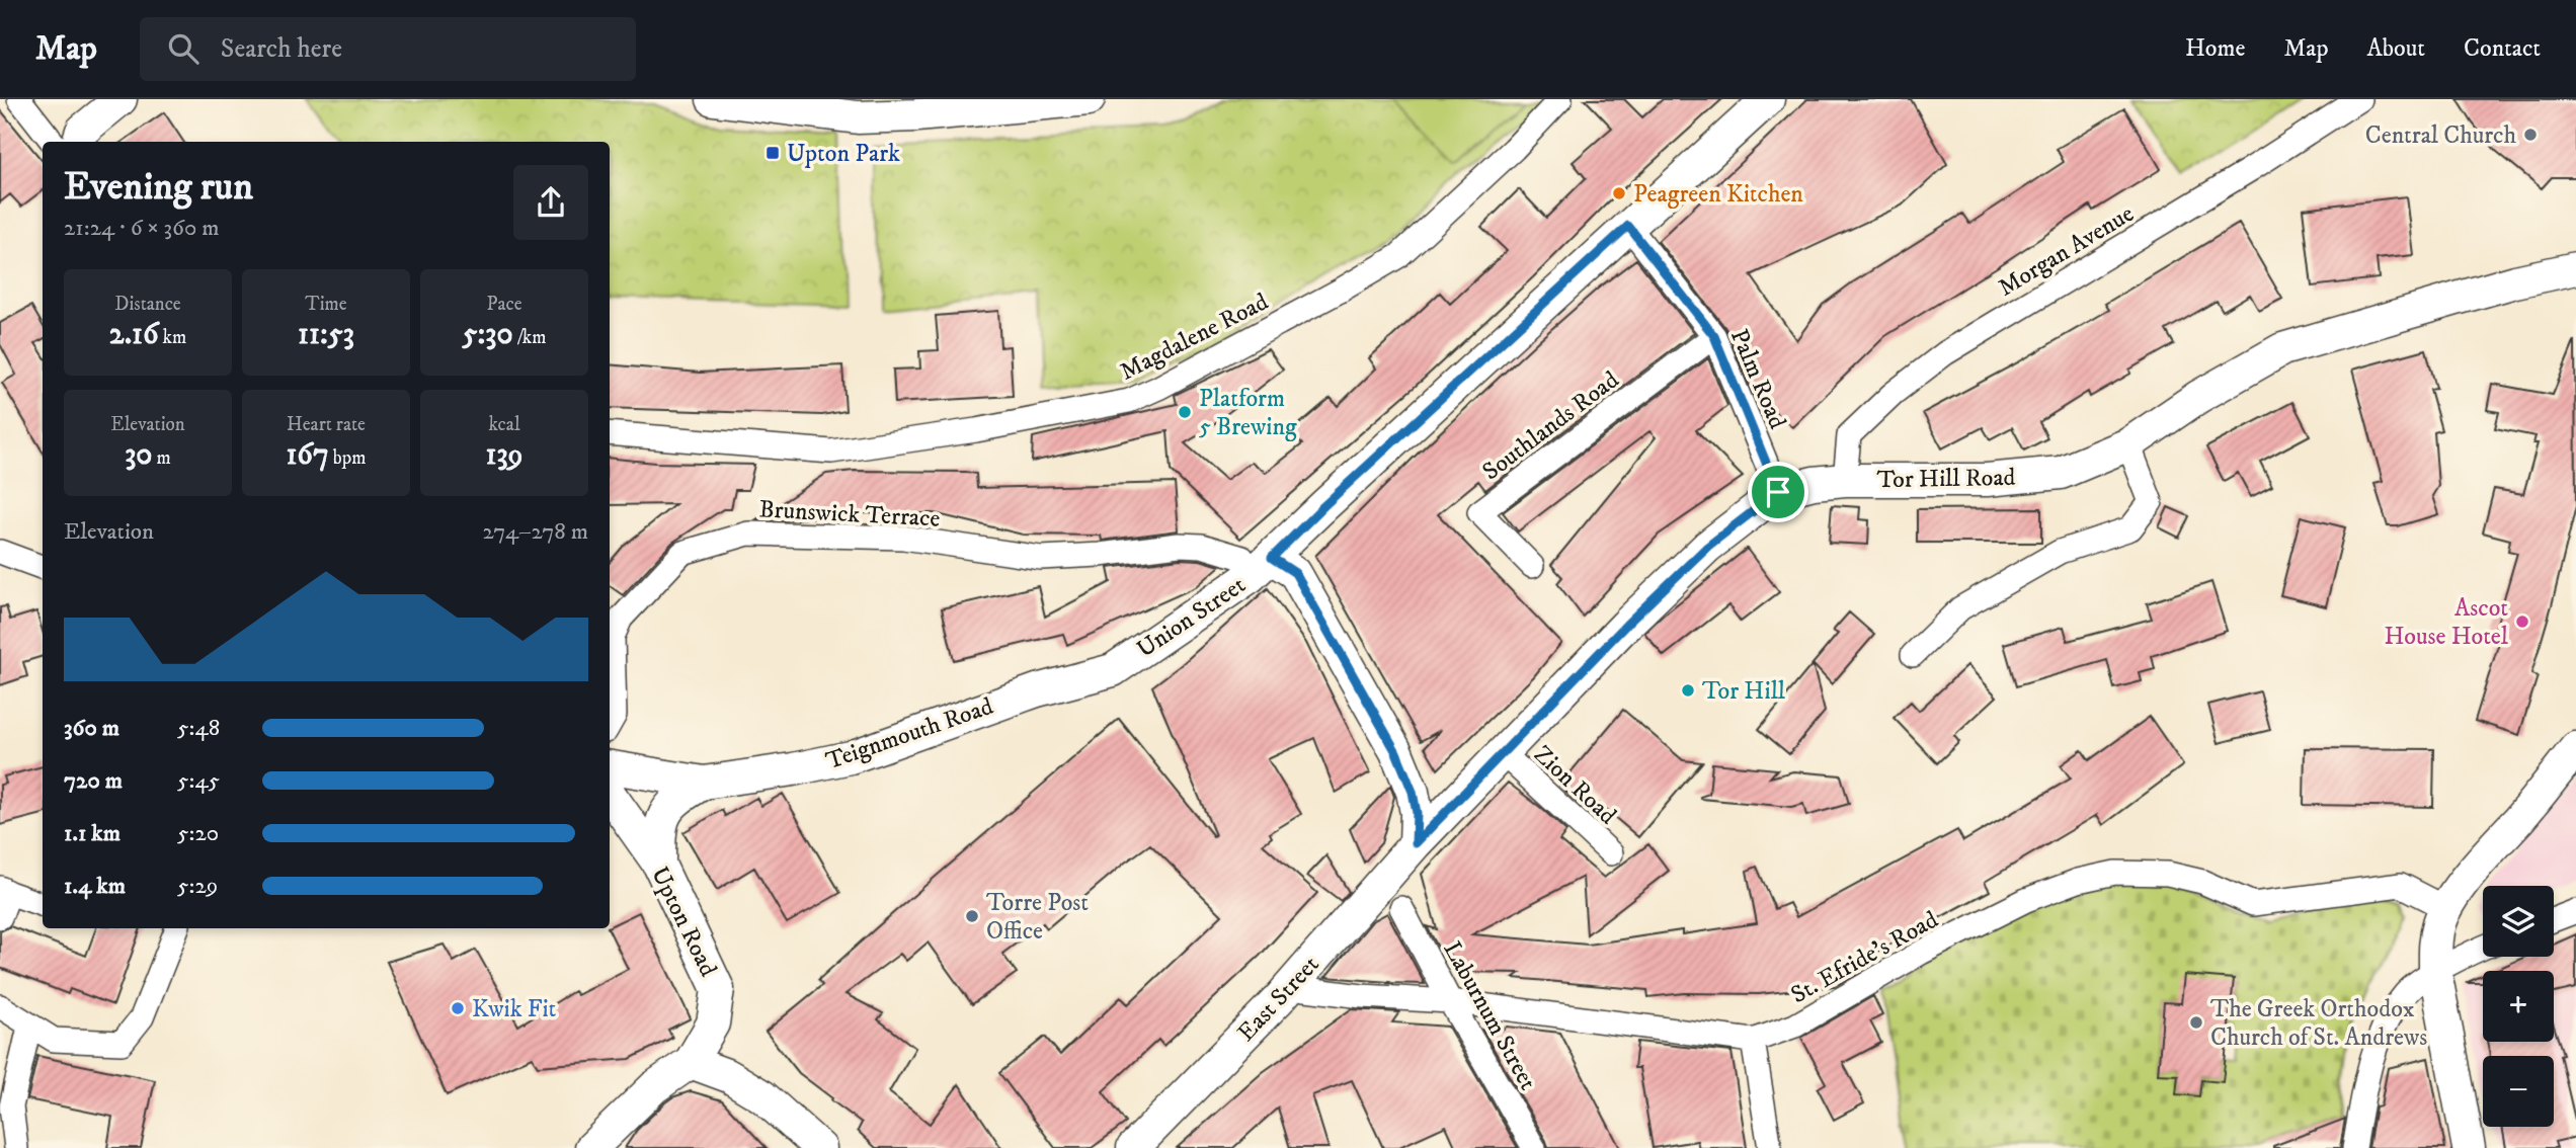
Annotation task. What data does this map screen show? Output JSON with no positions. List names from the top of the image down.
{
  "streets": {
    "street": [
      "Morgan Avenue",
      "Magdalene Road",
      "Palm Road",
      "Southlands Road",
      "Tor Hill Road",
      "Brunswick Terrace",
      "Union Street",
      "Teignmouth Road",
      "Zion Road",
      "Upton Road",
      "St. Efride's Road",
      "East Street",
      "Laburnum Street"
    ]
  },
  "crossings": [
    ["Morgan Avenue", "Tor Hill Road"],
    ["Palm Road", "Southlands Road"],
    ["Palm Road", "Tor Hill Road"],
    ["Palm Road", "Union Street"],
    ["Tor Hill Road", "Zion Road"],
    ["Tor Hill Road", "East Street"],
    ["Brunswick Terrace", "Union Street"],
    ["Union Street", "Teignmouth Road"],
    ["Teignmouth Road", "Upton Road"],
    ["St. Efride's Road", "East Street"],
    ["St. Efride's Road", "Laburnum Street"]
  ],
  "places": {
    "other": [
      "Central Church",
      "Peagreen Kitchen",
      "Platform 5 Brewing",
      "Ascot House Hotel",
      "Tor Hill",
      "Torre Post Office",
      "Kwik Fit",
      "The Greek Orthodox Church of St. Andrews"
    ],
    "transit": ["Upton Park"]
  },
  "page": {
    "header": "Map",
    "search": "Search here",
    "nav": [
      "Home",
      "Map",
      "About",
      "Contact"
    ],
    "heading": ["Evening run", "21:24 · 6 × 360 m"],
    "stats": [
      ["Distance", "2.16 km"],
      ["Time", "11:53"],
      ["Pace", "5:30 /km"],
      ["Elevation", "30 m"],
      ["Heart rate", "167 bpm"],
      ["kcal", "139"]
    ],
    "chart": ["Elevation", "274–278 m"],
    "list": [
      {
        "name": "360 m",
        "note": "5:48"
      },
      {
        "name": "720 m",
        "note": "5:45"
      },
      {
        "name": "1.1 km",
        "note": "5:20"
      },
      {
        "name": "1.4 km",
        "note": "5:29"
      }
    ],
    "map_buttons": ["+", "−"]
  }
}
